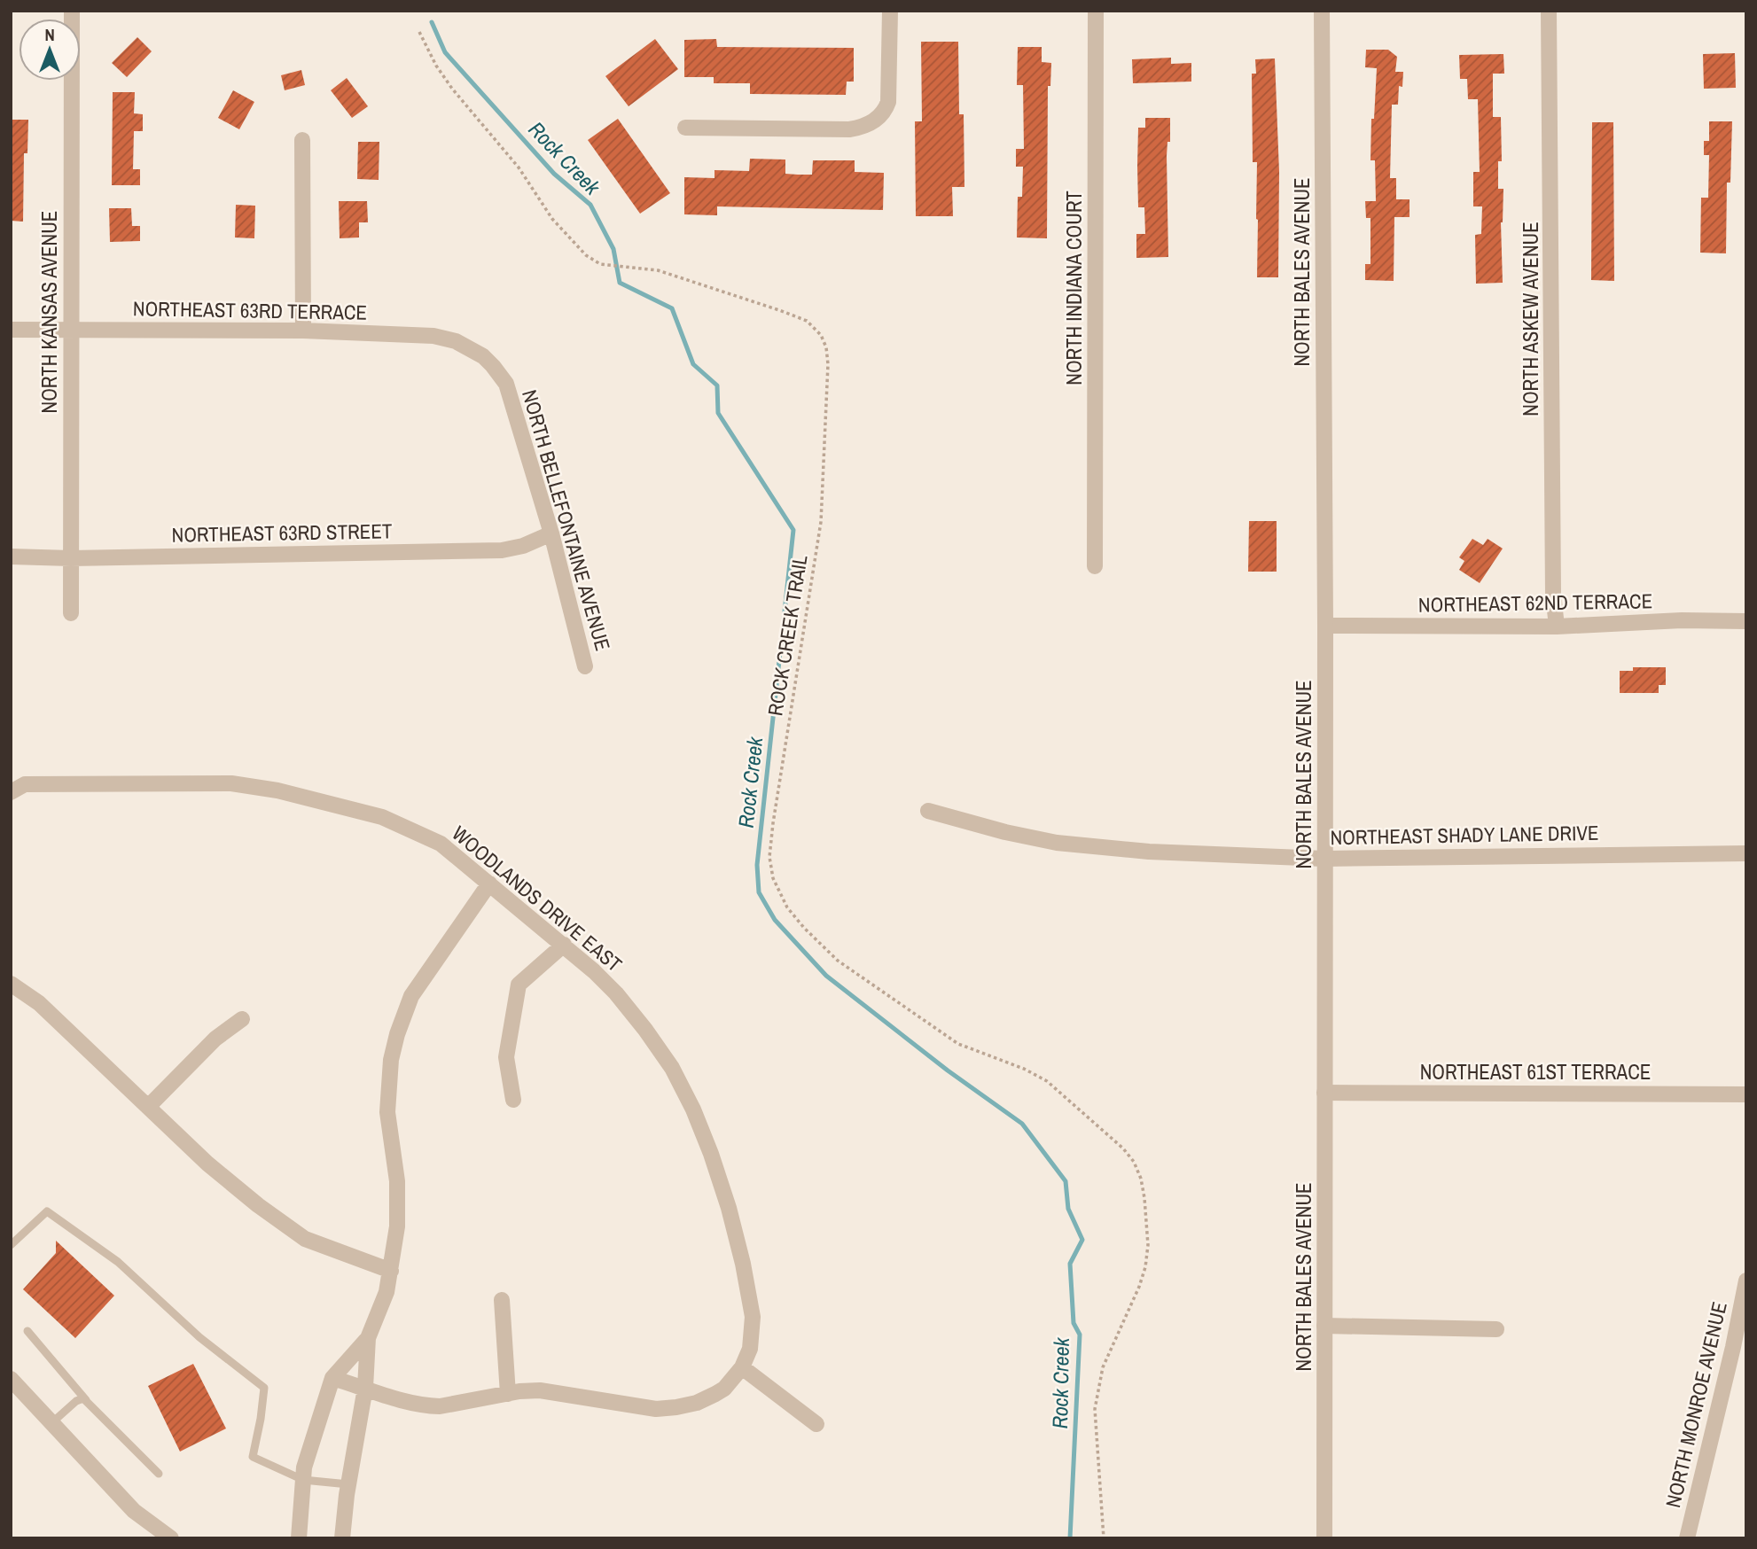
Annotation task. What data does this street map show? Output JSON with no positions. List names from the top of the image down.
{
  "streets": {
    "street": [
      "NORTH BALES AVENUE",
      "NORTH INDIANA COURT",
      "NORTHEAST 63RD TERRACE",
      "NORTH KANSAS AVENUE",
      "NORTH ASKEW AVENUE",
      "NORTH BELLEFONTAINE AVENUE",
      "NORTHEAST 63RD STREET",
      "NORTHEAST 62ND TERRACE",
      "NORTHEAST SHADY LANE DRIVE",
      "WOODLANDS DRIVE EAST",
      "NORTHEAST 61ST TERRACE",
      "NORTH MONROE AVENUE"
    ],
    "path": ["ROCK CREEK TRAIL"]
  },
  "crossings": [
    ["NORTH BALES AVENUE", "NORTHEAST 62ND TERRACE"],
    ["NORTH BALES AVENUE", "NORTHEAST SHADY LANE DRIVE"],
    ["NORTH BALES AVENUE", "NORTHEAST 61ST TERRACE"],
    ["NORTHEAST 63RD TERRACE", "NORTH KANSAS AVENUE"],
    ["NORTHEAST 63RD TERRACE", "NORTH BELLEFONTAINE AVENUE"],
    ["NORTH KANSAS AVENUE", "NORTHEAST 63RD STREET"],
    ["NORTH ASKEW AVENUE", "NORTHEAST 62ND TERRACE"],
    ["NORTH BELLEFONTAINE AVENUE", "NORTHEAST 63RD STREET"]
  ],
  "water": ["Rock Creek"],
  "north": "top"
}
